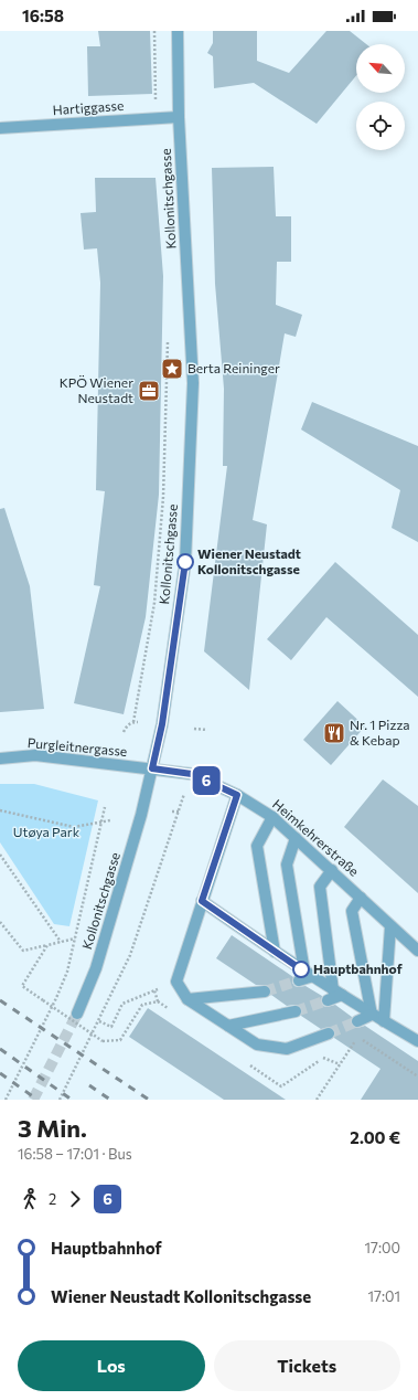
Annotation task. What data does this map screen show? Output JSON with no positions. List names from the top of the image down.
{
  "streets": {
    "street": [
      "Hartiggasse",
      "Kollonitschgasse",
      "Purgleitnergasse",
      "Heimkehrerstraße"
    ]
  },
  "crossings": [
    ["Hartiggasse", "Kollonitschgasse"],
    ["Kollonitschgasse", "Purgleitnergasse"],
    ["Kollonitschgasse", "Heimkehrerstraße"],
    ["Purgleitnergasse", "Heimkehrerstraße"]
  ],
  "parks": ["Utøya Park"],
  "places": {
    "place": ["Berta Reininger"],
    "office": ["KPÖ Wiener Neustadt"],
    "other": ["Wiener Neustadt Kollonitschgasse", "Hauptbahnhof"],
    "restaurant": ["Nr. 1 Pizza & Kebap"]
  },
  "lines": ["bus line 6"],
  "north": "top left",
  "page": {
    "status": "16:58",
    "on_map": "6",
    "heading": ["3 Min.", "16:58 – 17:01 · Bus", "2.00 €"],
    "legs": ["2", "6"],
    "list": [
      {
        "name": "Hauptbahnhof",
        "value": "17:00"
      },
      {
        "name": "Wiener Neustadt Kollonitschgasse",
        "value": "17:01"
      }
    ],
    "buttons": ["Los", "Tickets"]
  }
}
